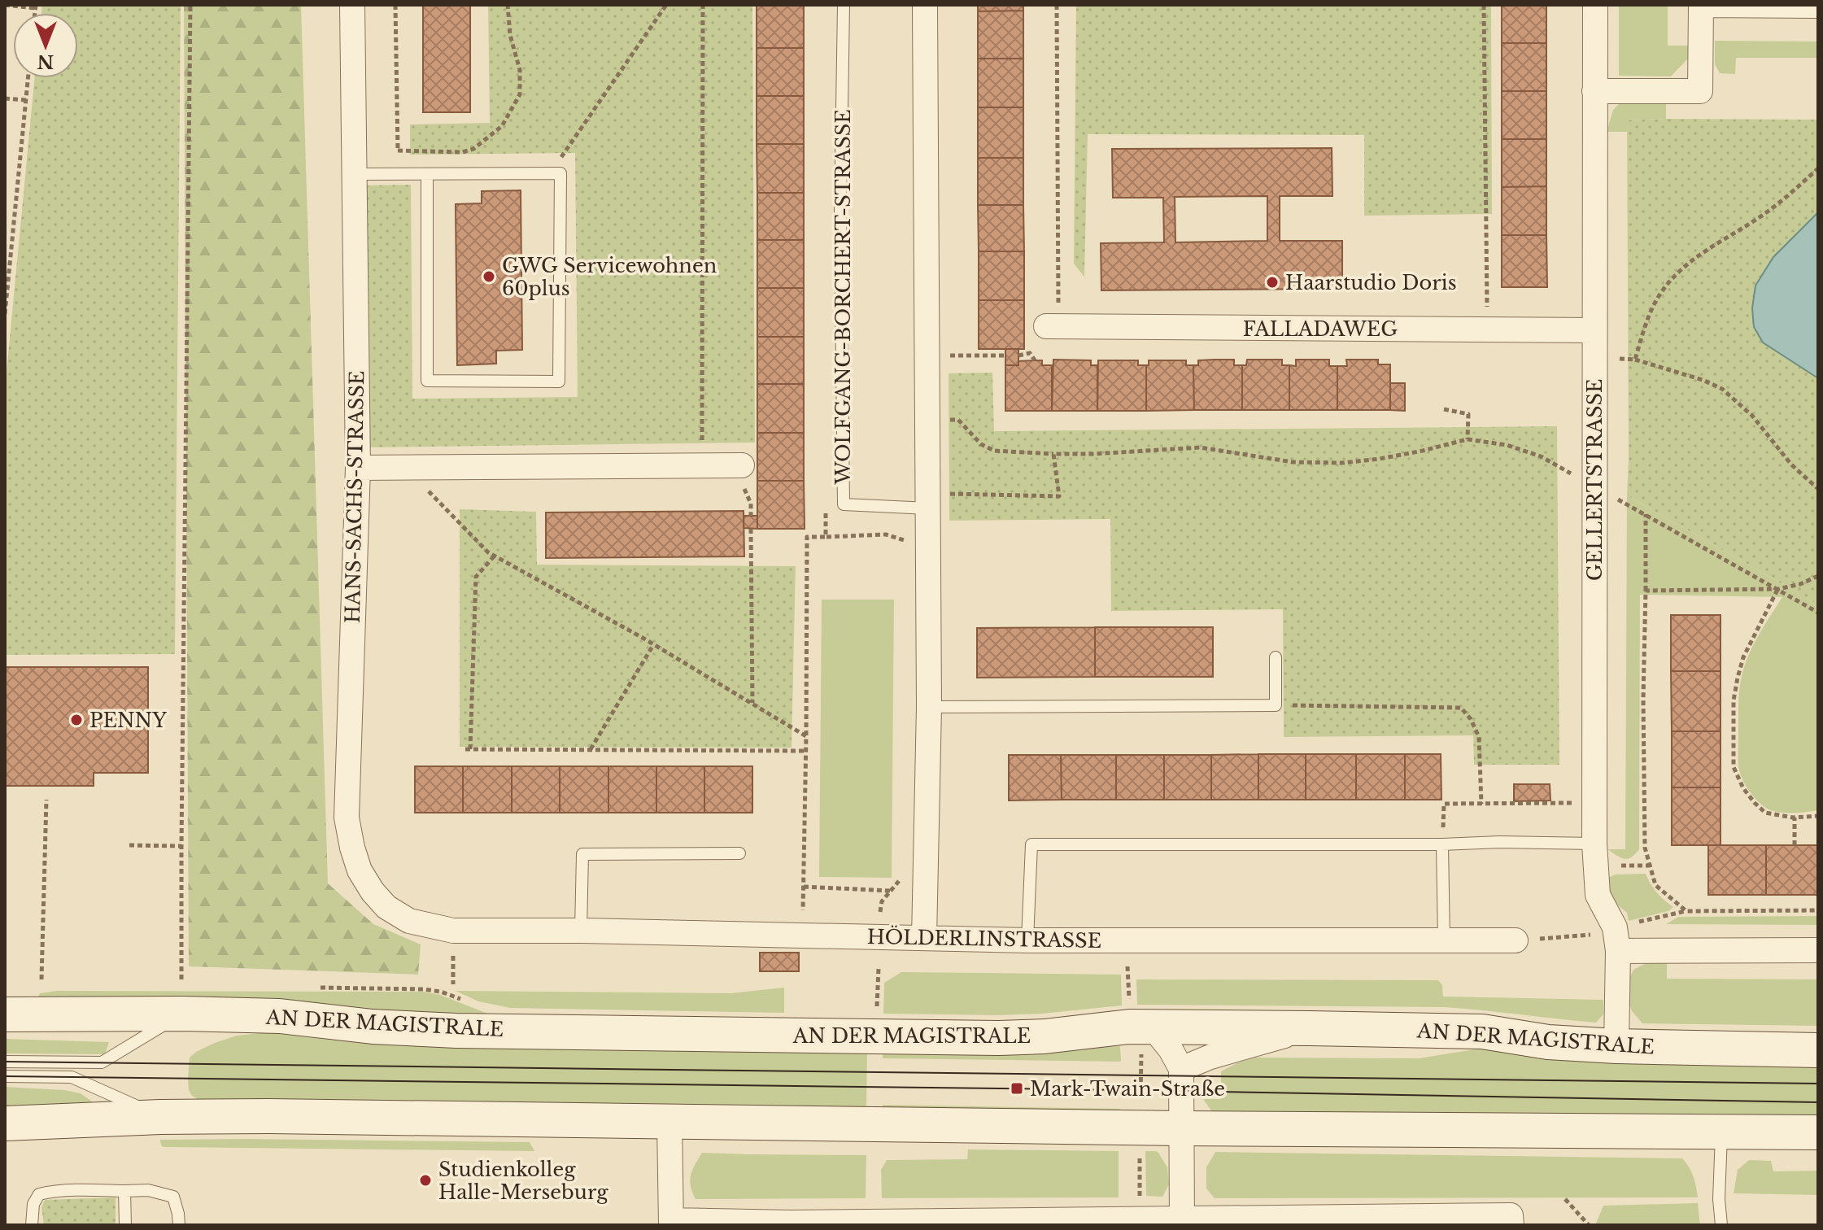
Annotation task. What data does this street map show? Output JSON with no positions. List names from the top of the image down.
{
  "streets": {
    "main road": ["AN DER MAGISTRALE"],
    "street": [
      "FALLADAWEG",
      "GELLERTSTRASSE",
      "HANS-SACHS-STRASSE",
      "HÖLDERLINSTRASSE"
    ],
    "lane": ["WOLFGANG-BORCHERT-STRASSE"]
  },
  "crossings": [
    ["FALLADAWEG", "GELLERTSTRASSE"],
    ["GELLERTSTRASSE", "AN DER MAGISTRALE"],
    ["HANS-SACHS-STRASSE", "HÖLDERLINSTRASSE"]
  ],
  "places": {
    "other": [
      "GWG Servicewohnen 60plus",
      "Haarstudio Doris",
      "PENNY",
      "Studienkolleg Halle-Merseburg"
    ],
    "transit": ["Mark-Twain-Straße"]
  },
  "north": "bottom"
}
